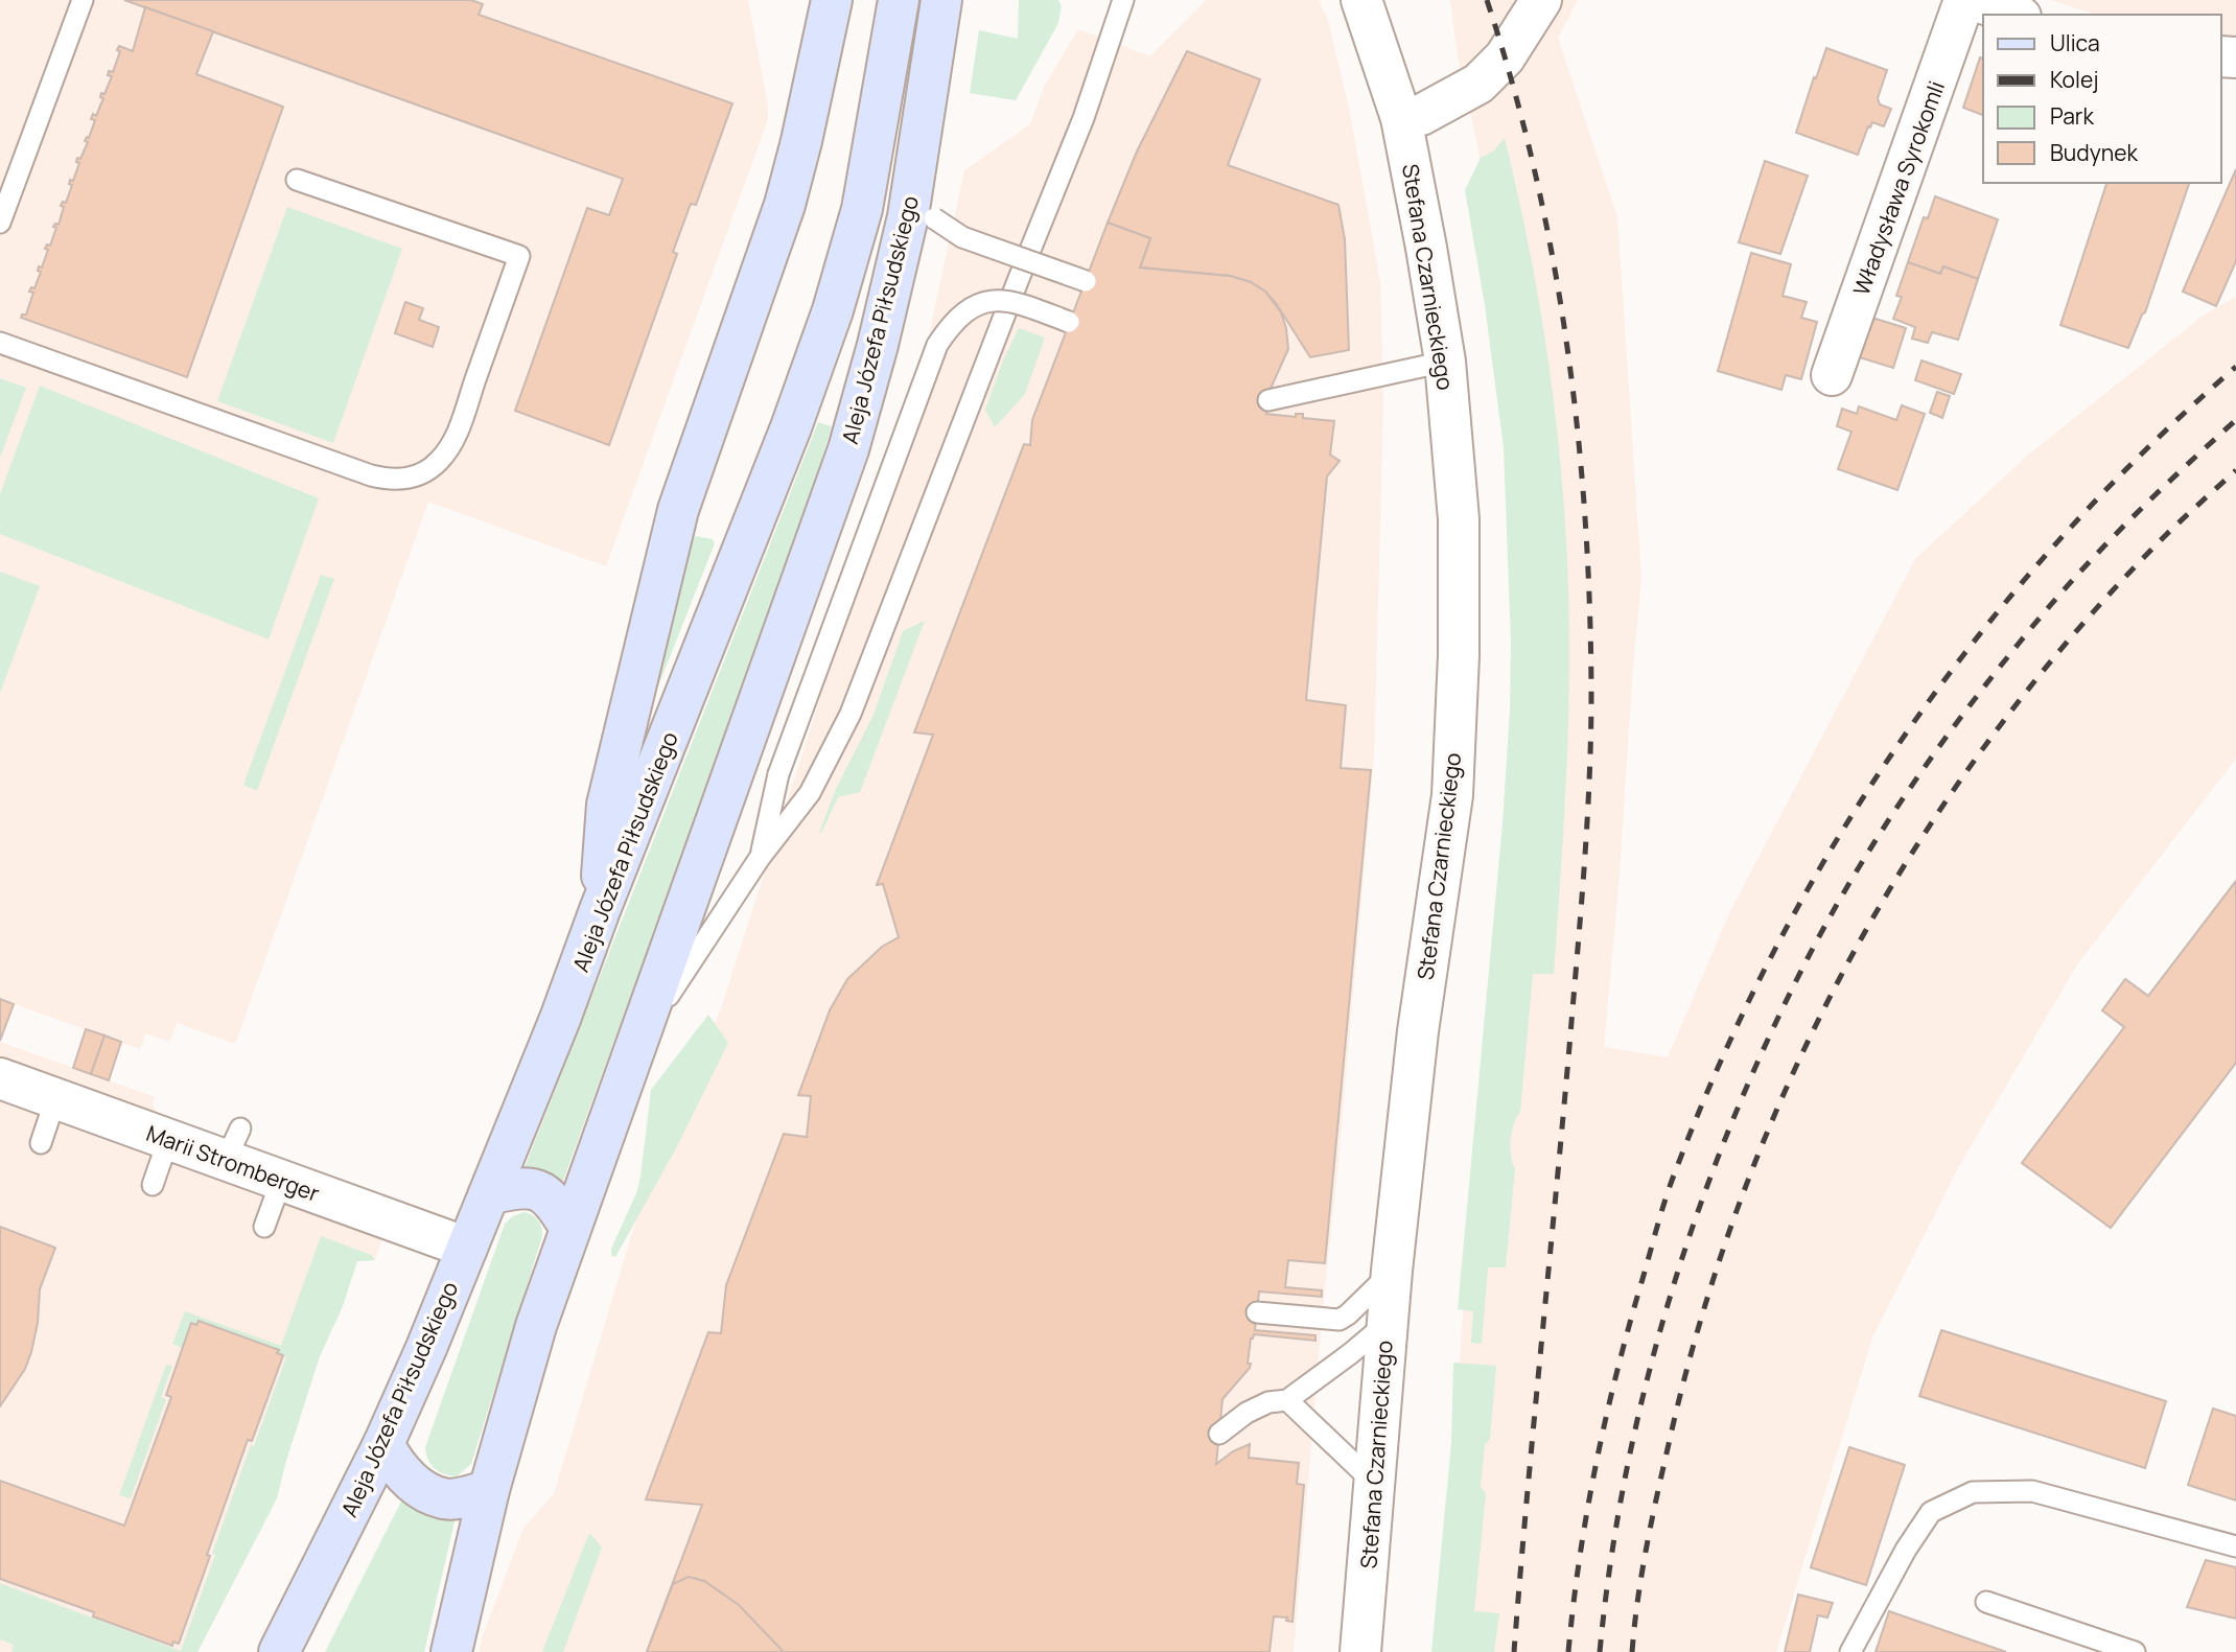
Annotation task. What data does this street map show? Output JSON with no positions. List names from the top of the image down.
{
  "streets": {
    "main road": ["Aleja Józefa Piłsudskiego"],
    "street": ["Władysława Syrokomli", "Stefana Czarnieckiego", "Marii Stromberger"]
  },
  "crossings": [
    ["Aleja Józefa Piłsudskiego", "Marii Stromberger"]
  ],
  "legend": [
    "Ulica",
    "Kolej",
    "Park",
    "Budynek"
  ]
}
